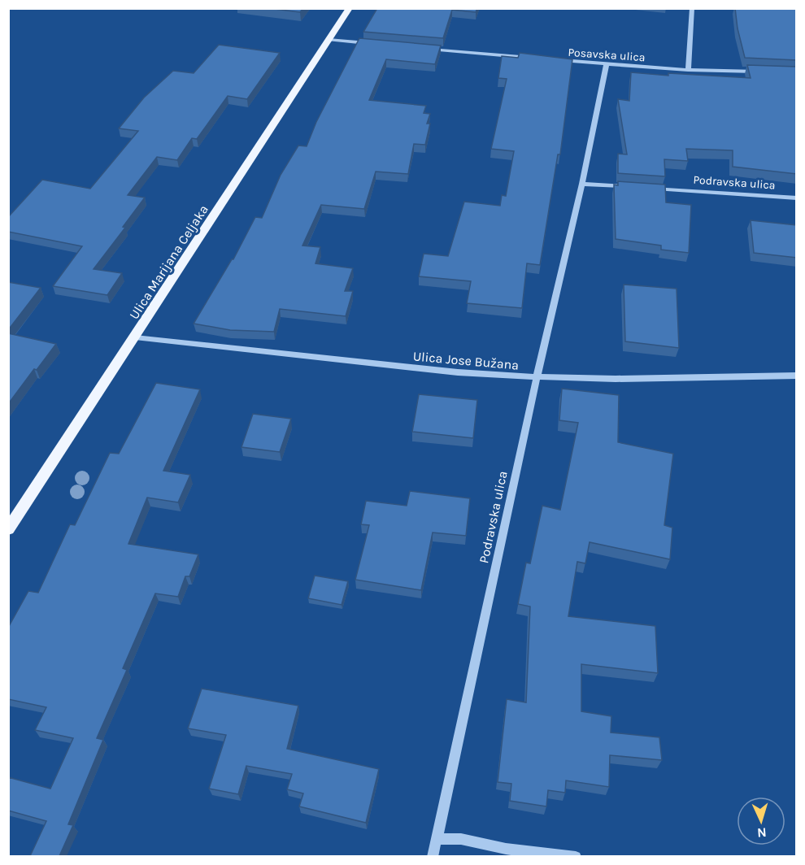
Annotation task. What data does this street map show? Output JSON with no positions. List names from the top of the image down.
{
  "streets": {
    "main road": ["Ulica Marijana Celjaka"],
    "street": ["Posavska ulica", "Podravska ulica", "Ulica Jose Bužana"]
  },
  "crossings": [
    ["Posavska ulica", "Podravska ulica"],
    ["Podravska ulica", "Ulica Jose Bužana"],
    ["Ulica Marijana Celjaka", "Ulica Jose Bužana"]
  ],
  "north": "bottom"
}
